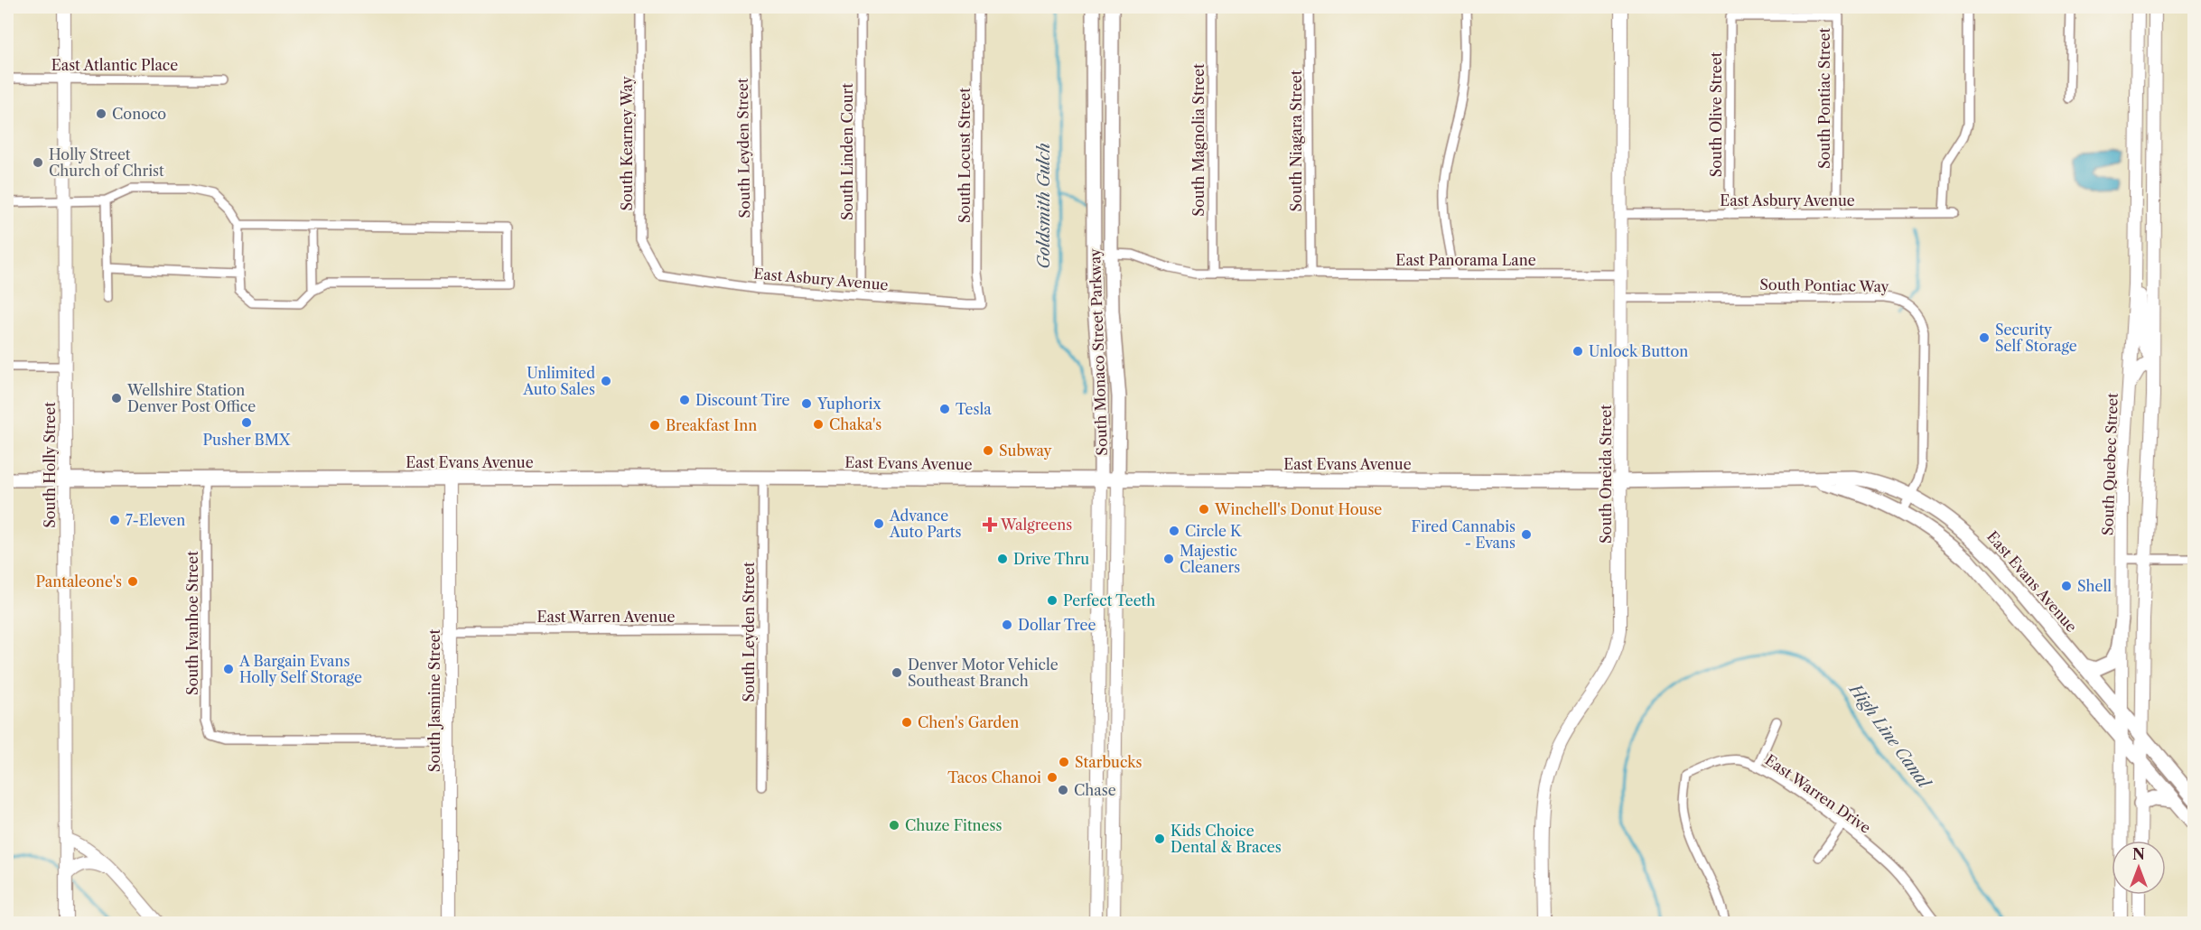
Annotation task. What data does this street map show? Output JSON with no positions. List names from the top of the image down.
{
  "streets": {
    "main road": [
      "South Monaco Street Parkway",
      "East Evans Avenue",
      "South Quebec Street",
      "South Holly Street",
      "South Oneida Street",
      "South Jasmine Street"
    ],
    "street": [
      "East Atlantic Place",
      "South Pontiac Street",
      "South Olive Street",
      "South Magnolia Street",
      "South Niagara Street",
      "South Kearney Way",
      "South Leyden Street",
      "South Linden Court",
      "South Locust Street",
      "East Asbury Avenue",
      "East Panorama Lane",
      "South Pontiac Way",
      "East Warren Avenue",
      "South Ivanhoe Street",
      "East Warren Drive"
    ]
  },
  "crossings": [
    ["East Atlantic Place", "South Holly Street"],
    ["South Pontiac Street", "South Olive Street"],
    ["South Pontiac Street", "East Asbury Avenue"],
    ["South Olive Street", "East Asbury Avenue"],
    ["South Niagara Street", "East Panorama Lane"],
    ["South Kearney Way", "East Asbury Avenue"],
    ["South Leyden Street", "East Asbury Avenue"],
    ["South Leyden Street", "East Evans Avenue"],
    ["South Leyden Street", "East Warren Avenue"],
    ["South Linden Court", "East Asbury Avenue"],
    ["South Locust Street", "East Asbury Avenue"],
    ["East Asbury Avenue", "South Oneida Street"],
    ["East Panorama Lane", "South Oneida Street"],
    ["South Pontiac Way", "East Evans Avenue"],
    ["South Pontiac Way", "South Oneida Street"],
    ["South Monaco Street Parkway", "East Evans Avenue"],
    ["East Evans Avenue", "South Quebec Street"],
    ["East Evans Avenue", "South Holly Street"],
    ["East Evans Avenue", "South Oneida Street"],
    ["East Evans Avenue", "South Ivanhoe Street"],
    ["East Evans Avenue", "South Jasmine Street"],
    ["East Warren Avenue", "South Jasmine Street"],
    ["South Ivanhoe Street", "South Jasmine Street"]
  ],
  "water": ["Goldsmith Gulch", "High Line Canal"],
  "places": {
    "other": [
      "Conoco",
      "Holly Street Church of Christ",
      "Security Self Storage",
      "Unlock Button",
      "Unlimited Auto Sales",
      "Wellshire Station Denver Post Office",
      "Discount Tire",
      "Yuphorix",
      "Tesla",
      "Pusher BMX",
      "Chaka's",
      "Breakfast Inn",
      "Subway",
      "Winchell's Donut House",
      "7-Eleven",
      "Advance Auto Parts",
      "Circle K",
      "Fired Cannabis - Evans",
      "Drive Thru",
      "Majestic Cleaners",
      "Pantaleone's",
      "Shell",
      "Perfect Teeth",
      "Dollar Tree",
      "A Bargain Evans Holly Self Storage",
      "Denver Motor Vehicle Southeast Branch",
      "Chen's Garden",
      "Starbucks",
      "Tacos Chanoi",
      "Chase",
      "Chuze Fitness",
      "Kids Choice Dental & Braces"
    ],
    "health": ["Walgreens"]
  },
  "north": "top"
}
